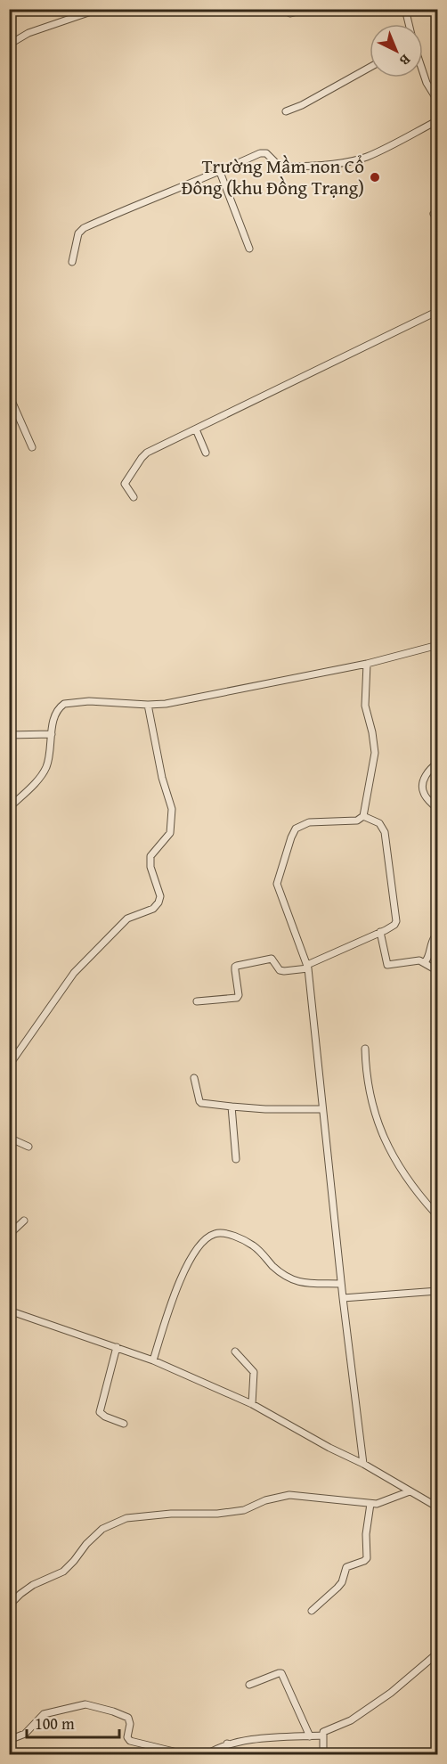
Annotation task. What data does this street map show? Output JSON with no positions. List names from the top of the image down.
{
  "places": ["Trường Mầm non Cổ Đông (khu Đồng Trạng)"],
  "scale_bar": "100 m",
  "north": "bottom right"
}
